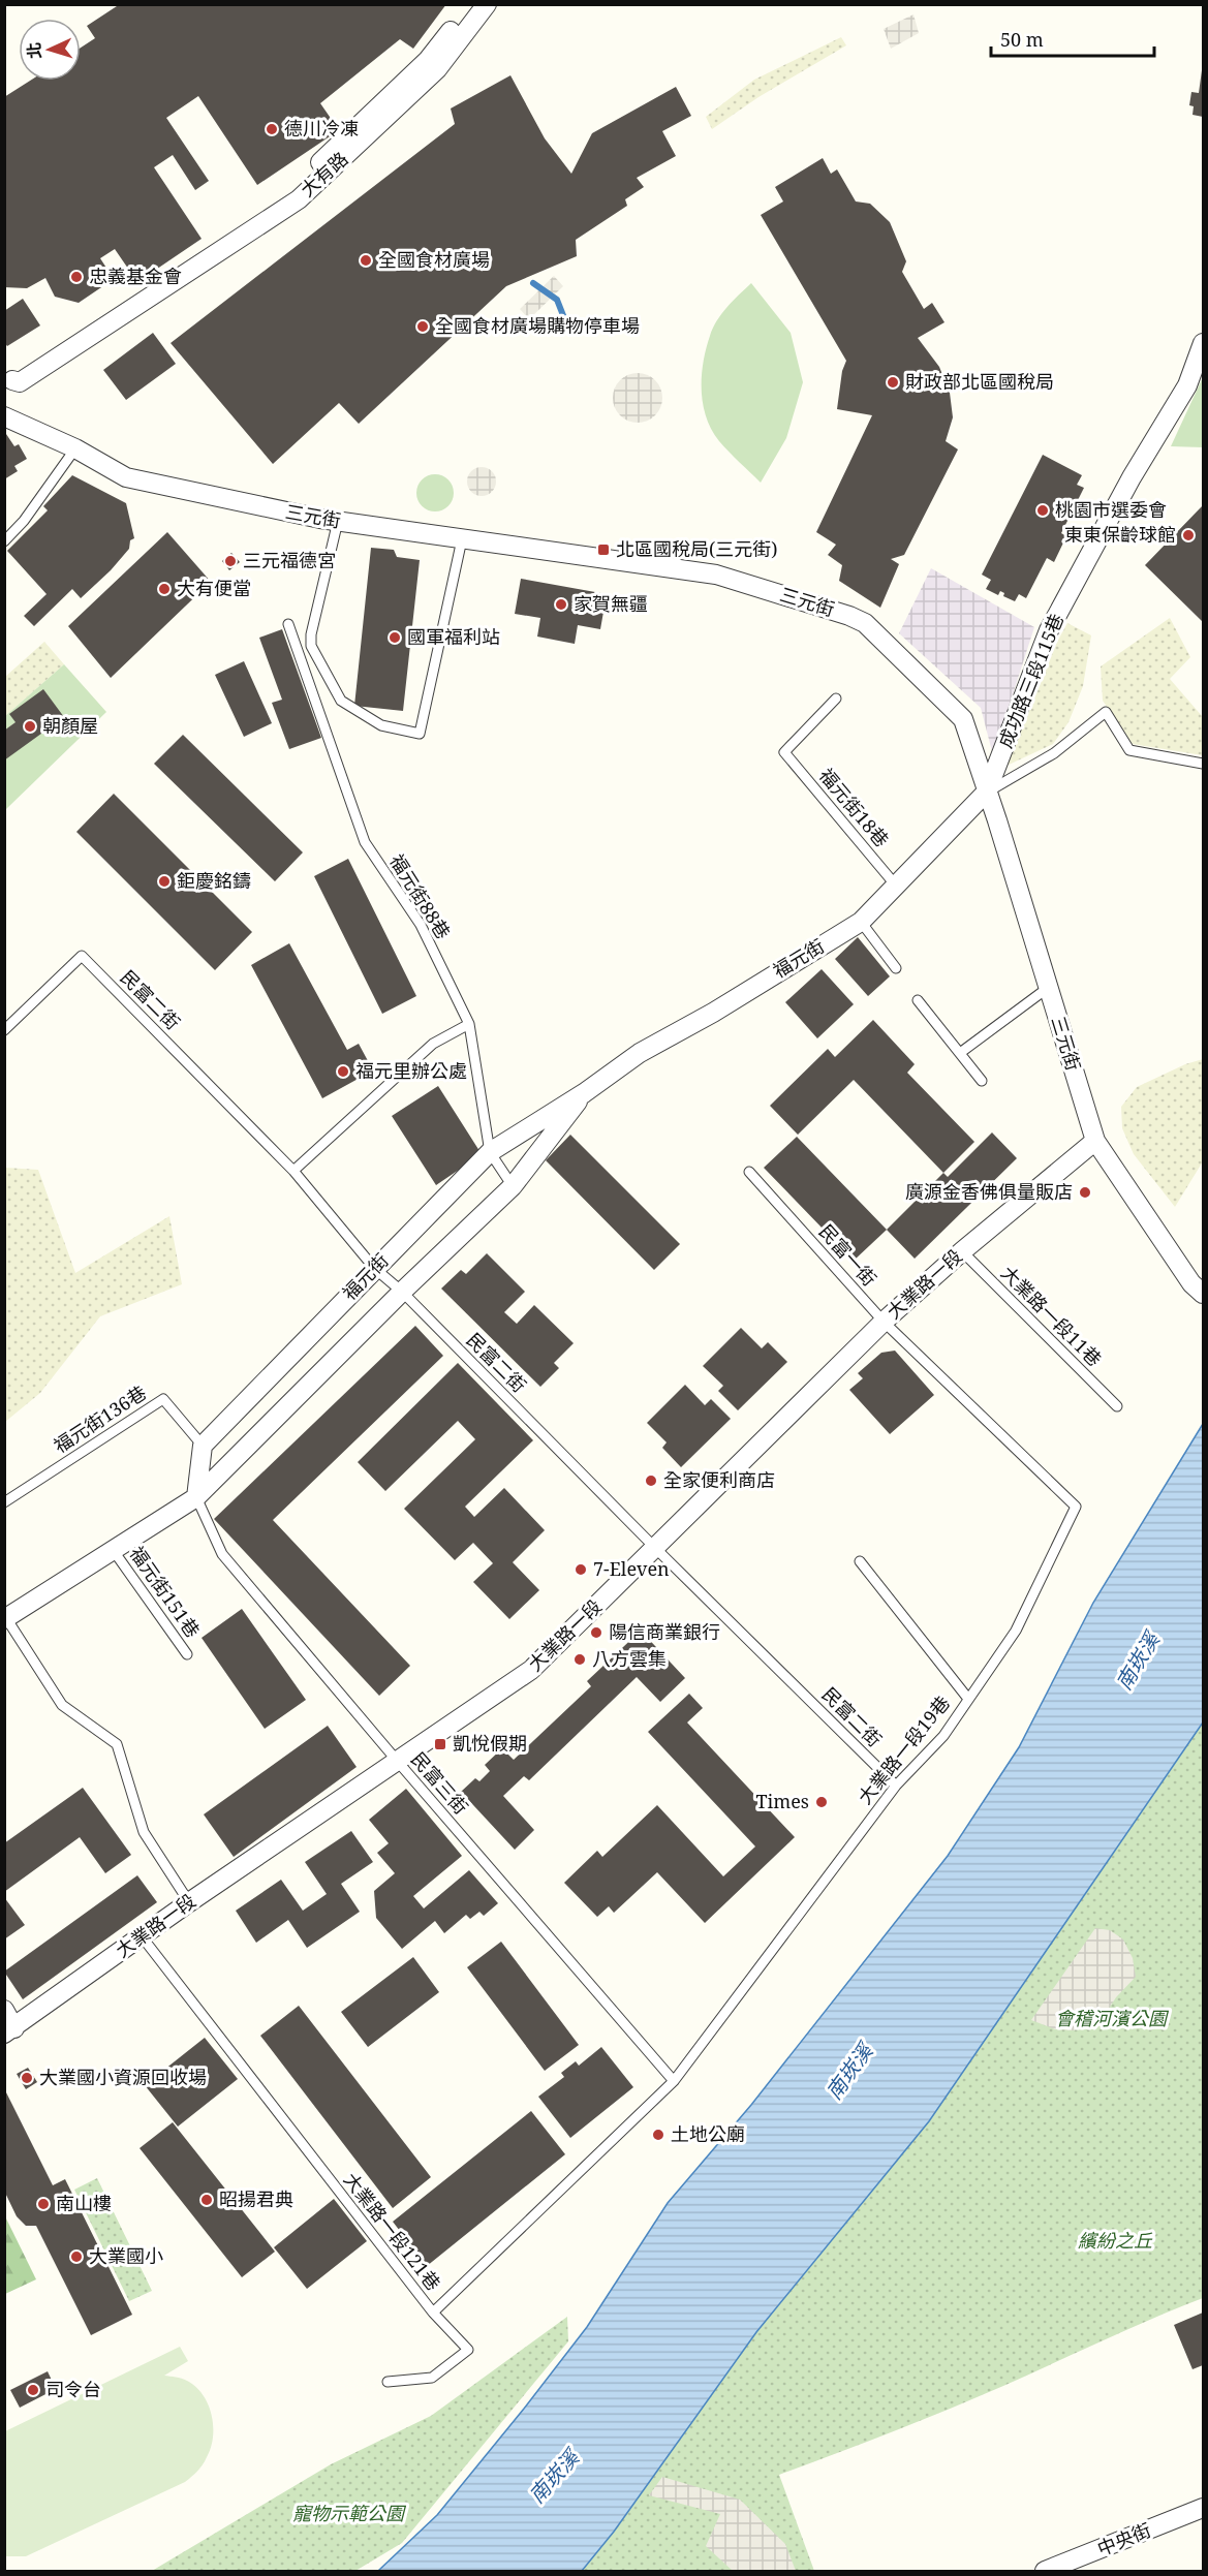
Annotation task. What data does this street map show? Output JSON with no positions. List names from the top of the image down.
{
  "streets": {
    "street": [
      "大有路",
      "三元街",
      "成功路三段115巷",
      "福元街",
      "大業路一段",
      "中央街"
    ],
    "lane": [
      "福元街18巷",
      "福元街88巷",
      "民富二街",
      "民富一街",
      "大業路一段11巷",
      "福元街136巷",
      "福元街151巷",
      "大業路一段19巷",
      "民富三街",
      "大業路一段121巷"
    ]
  },
  "crossings": [
    ["三元街", "成功路三段115巷"],
    ["三元街", "福元街"],
    ["三元街", "大業路一段"],
    ["成功路三段115巷", "福元街"],
    ["福元街18巷", "福元街"],
    ["福元街88巷", "福元街"],
    ["福元街", "民富二街"],
    ["福元街", "福元街136巷"],
    ["福元街", "福元街151巷"],
    ["福元街", "民富三街"],
    ["民富二街", "大業路一段"],
    ["民富二街", "大業路一段19巷"],
    ["民富一街", "大業路一段"],
    ["民富一街", "大業路一段19巷"],
    ["大業路一段", "大業路一段11巷"],
    ["大業路一段", "民富三街"],
    ["大業路一段", "大業路一段121巷"],
    ["大業路一段19巷", "民富三街"],
    ["大業路一段19巷", "大業路一段121巷"],
    ["民富三街", "大業路一段121巷"]
  ],
  "water": ["南崁溪"],
  "parks": ["會稽河濱公園", "繽紛之丘", "寵物示範公園"],
  "places": {
    "other": [
      "德川冷凍",
      "全國食材廣場",
      "忠義基金會",
      "全國食材廣場購物停車場",
      "財政部北區國稅局",
      "桃園市選委會",
      "東東保齡球館",
      "三元福德宮",
      "大有便當",
      "家賀無疆",
      "國軍福利站",
      "朝顏屋",
      "鉅慶銘鑄",
      "福元里辦公處",
      "廣源金香佛俱量販店",
      "全家便利商店",
      "7-Eleven",
      "陽信商業銀行",
      "八方雲集",
      "Times",
      "大業國小資源回收場",
      "土地公廟",
      "昭揚君典",
      "南山樓",
      "大業國小",
      "司令台"
    ],
    "transit": ["北區國稅局(三元街)", "凱悅假期"]
  },
  "scale_bar": "50 m",
  "north": "left"
}
